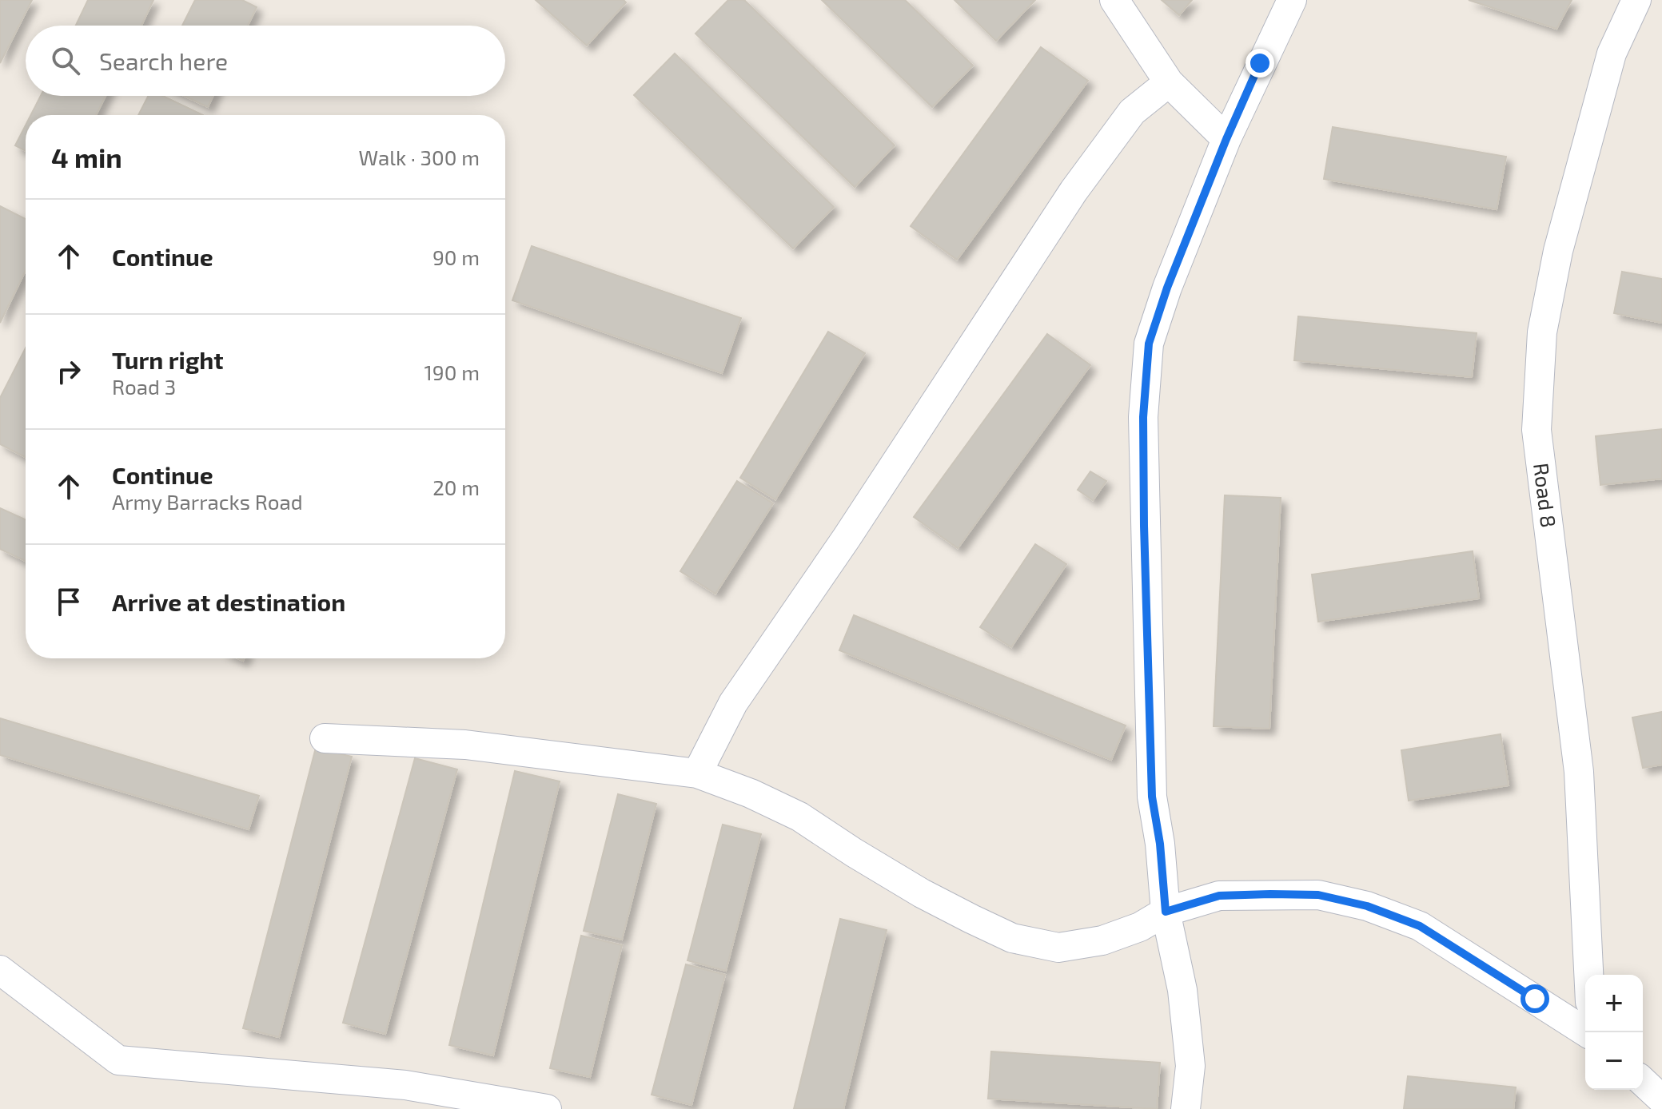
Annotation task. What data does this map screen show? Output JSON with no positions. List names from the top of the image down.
{
  "streets": {
    "street": ["Road 8"]
  },
  "page": {
    "search": "Search here",
    "heading": ["4 min", "Walk · 300 m"],
    "list": [
      ["Continue", "90 m"],
      ["Turn right", "Road 3", "190 m"],
      ["Continue", "Army Barracks Road", "20 m"],
      "Arrive at destination"
    ],
    "map_buttons": ["+", "−"]
  }
}
